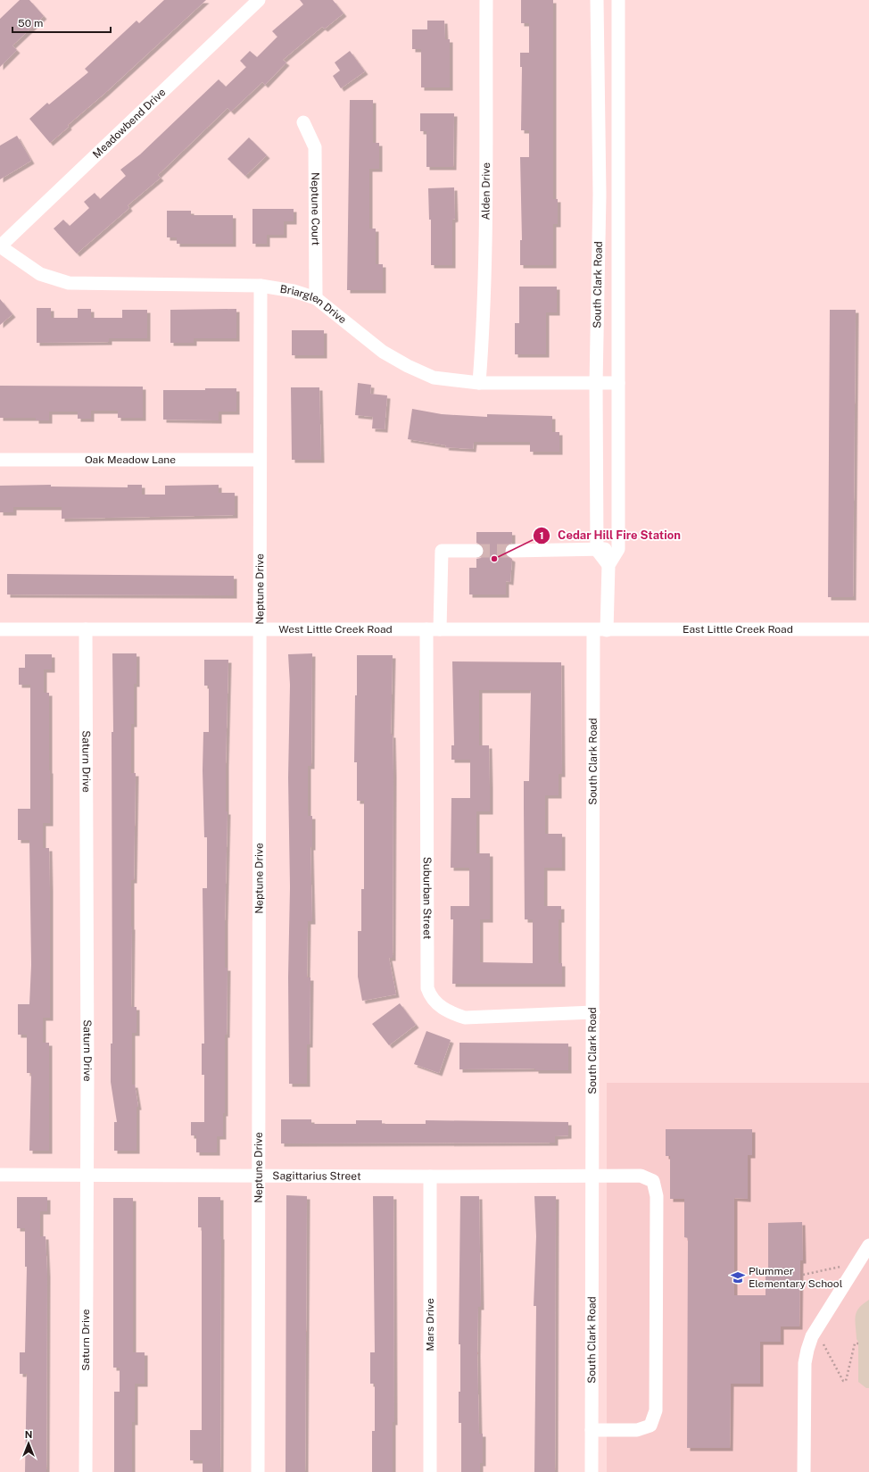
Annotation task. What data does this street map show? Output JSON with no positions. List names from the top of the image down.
{
  "streets": {
    "street": [
      "Meadowbend Drive",
      "Alden Drive",
      "Neptune Court",
      "South Clark Road",
      "Briarglen Drive",
      "Oak Meadow Lane",
      "Neptune Drive",
      "West Little Creek Road",
      "East Little Creek Road",
      "Saturn Drive",
      "Suburban Street",
      "Sagittarius Street",
      "Mars Drive"
    ]
  },
  "crossings": [
    ["Meadowbend Drive", "Briarglen Drive"],
    ["Alden Drive", "Briarglen Drive"],
    ["Neptune Court", "Briarglen Drive"],
    ["South Clark Road", "Briarglen Drive"],
    ["South Clark Road", "West Little Creek Road"],
    ["South Clark Road", "Suburban Street"],
    ["South Clark Road", "Sagittarius Street"],
    ["Briarglen Drive", "Neptune Drive"],
    ["Oak Meadow Lane", "Neptune Drive"],
    ["Neptune Drive", "West Little Creek Road"],
    ["Neptune Drive", "Sagittarius Street"],
    ["West Little Creek Road", "East Little Creek Road"],
    ["West Little Creek Road", "Saturn Drive"],
    ["West Little Creek Road", "Suburban Street"],
    ["Saturn Drive", "Sagittarius Street"],
    ["Sagittarius Street", "Mars Drive"]
  ],
  "places": {
    "other": ["Cedar Hill Fire Station"],
    "school or university": ["Plummer Elementary School"]
  },
  "scale_bar": "50 m",
  "north": "top"
}
